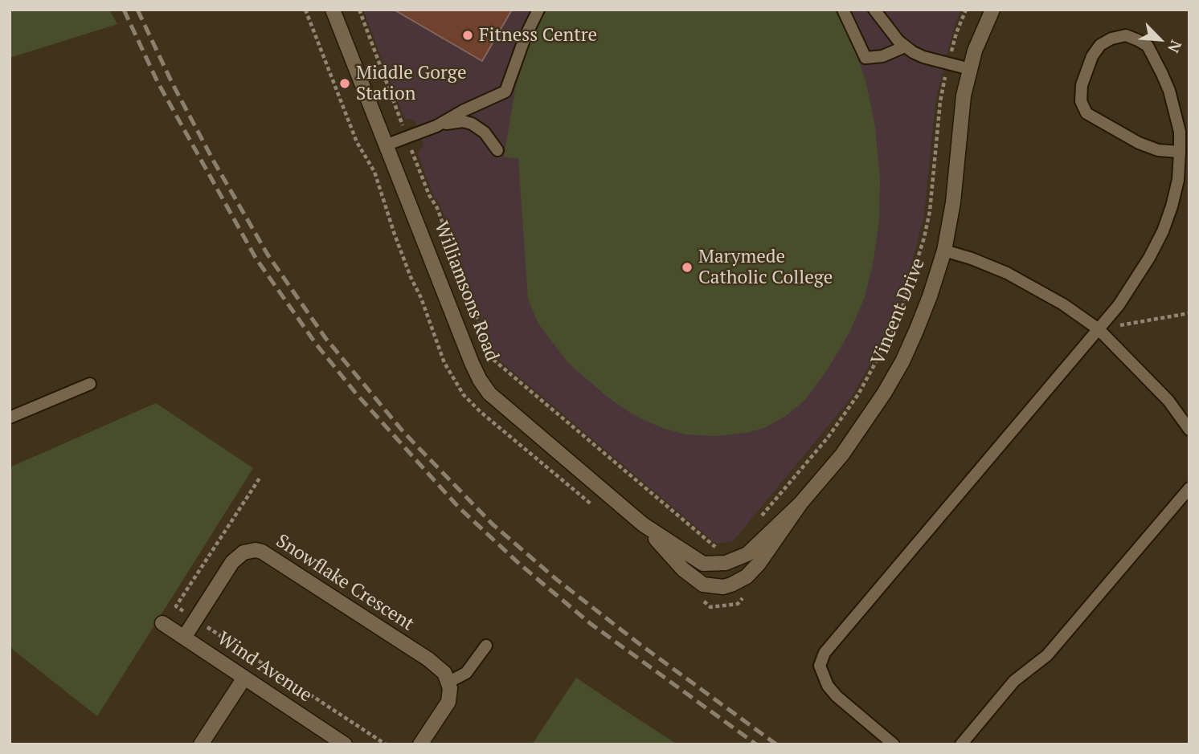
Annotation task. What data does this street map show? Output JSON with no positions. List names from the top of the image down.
{
  "streets": {
    "street": [
      "Williamsons Road",
      "Vincent Drive",
      "Snowflake Crescent",
      "Wind Avenue"
    ]
  },
  "crossings": [
    ["Williamsons Road", "Vincent Drive"],
    ["Snowflake Crescent", "Wind Avenue"]
  ],
  "places": ["Fitness Centre", "Middle Gorge Station", "Marymede Catholic College"],
  "north": "bottom right"
}
